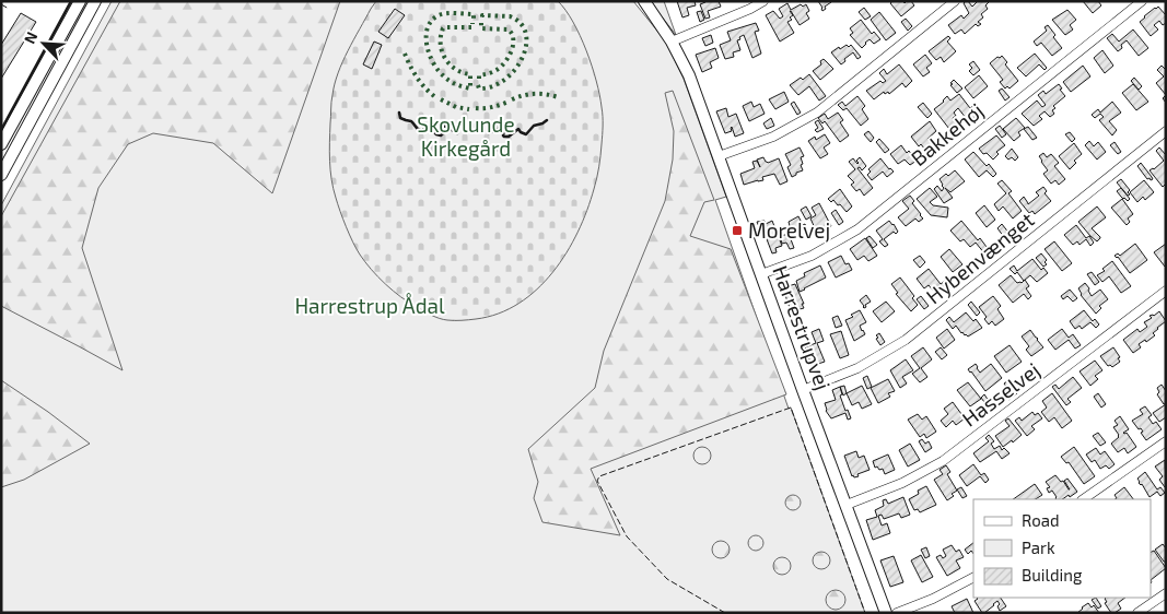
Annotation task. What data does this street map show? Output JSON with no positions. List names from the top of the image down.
{
  "streets": {
    "street": [
      "Bakkehøj",
      "Hybenvænget",
      "Harrestrupvej",
      "Hasselvej"
    ]
  },
  "crossings": [
    ["Bakkehøj", "Harrestrupvej"],
    ["Hybenvænget", "Harrestrupvej"],
    ["Harrestrupvej", "Hasselvej"]
  ],
  "parks": ["Skovlunde Kirkegård", "Harrestrup Ådal"],
  "places": {
    "transit": ["Morelvej"]
  },
  "legend": ["Road", "Park", "Building"],
  "north": "top left"
}
